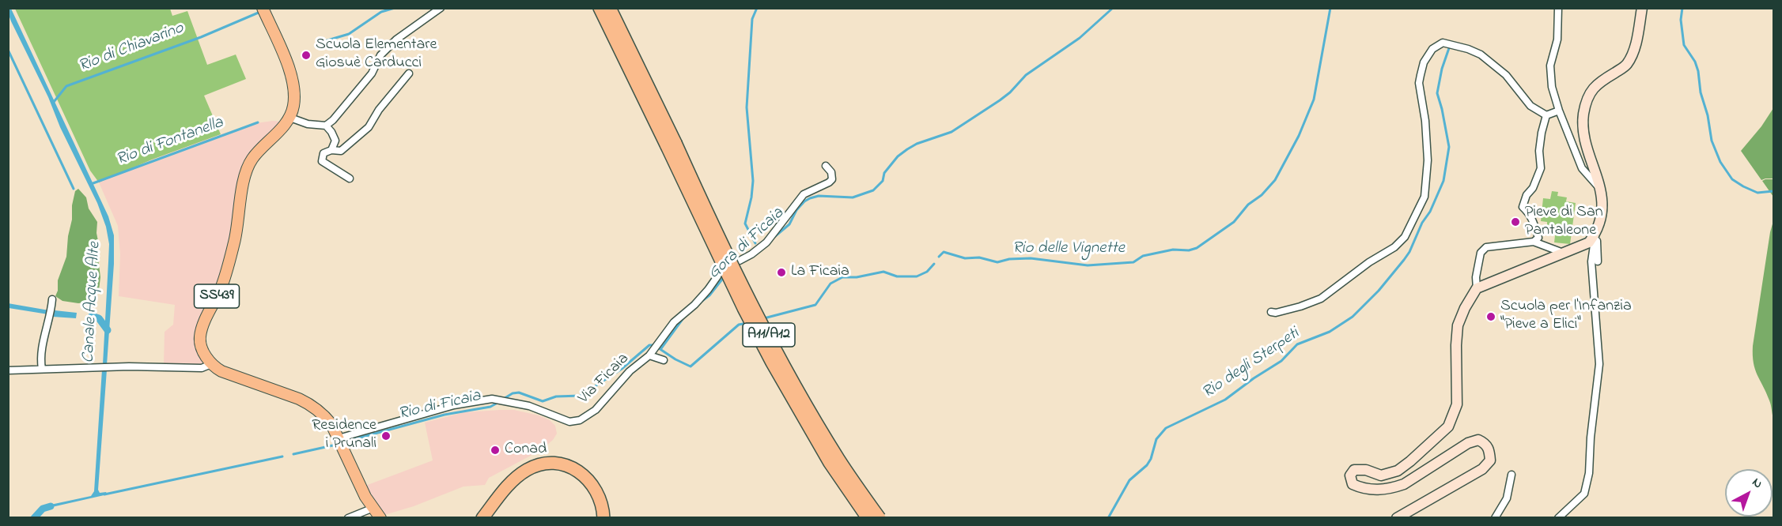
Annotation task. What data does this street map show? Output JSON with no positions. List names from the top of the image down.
{
  "streets": {
    "highway": ["A11/A12"],
    "main road": ["SS439"],
    "street": ["Via Ficaia"]
  },
  "water": [
    "Rio di Chiavarino",
    "Rio di Fontanella",
    "Gora di Ficaia",
    "Rio delle Vignette",
    "Canale Acque Alte",
    "Rio degli Sterpeti",
    "Rio di Ficaia"
  ],
  "places": [
    "Scuola Elementare Giosuè Carducci",
    "Pieve di San Pantaleone",
    "La Ficaia",
    "Scuola per l'Infanzia \"Pieve a Elici\"",
    "Residence i Prunali",
    "Conad"
  ],
  "north": "top right"
}
